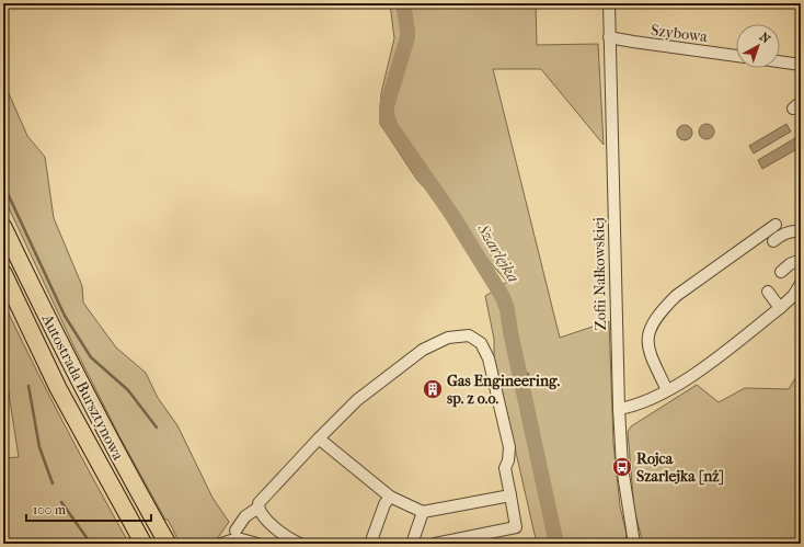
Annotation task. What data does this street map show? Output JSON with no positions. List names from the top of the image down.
{
  "streets": {
    "highway": ["Autostrada Bursztynowa"],
    "street": ["Szybowa", "Zofii Nałkowskiej"]
  },
  "crossings": [
    ["Szybowa", "Zofii Nałkowskiej"]
  ],
  "water": ["Szarlejka"],
  "places": {
    "building": ["Gas Engineering. sp. z o.o."],
    "bus stop": ["Rojca Szarlejka [nż]"]
  },
  "scale_bar": "100 m",
  "north": "top right"
}
